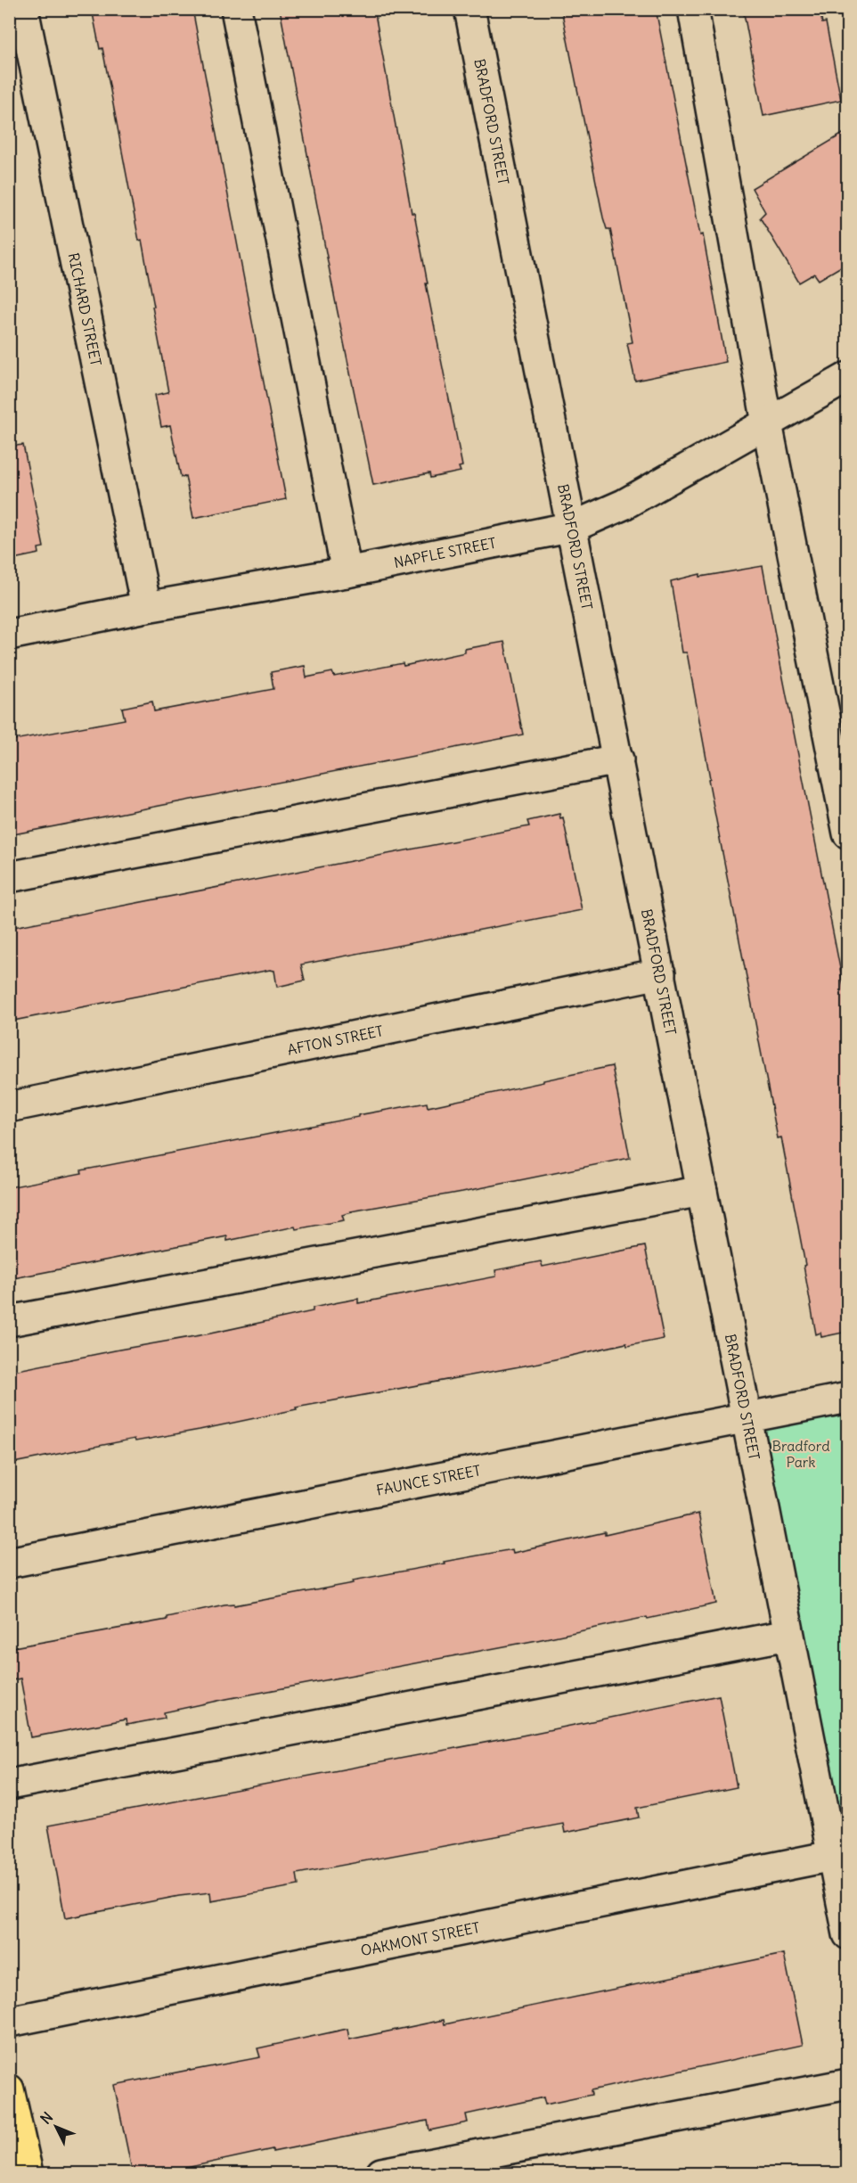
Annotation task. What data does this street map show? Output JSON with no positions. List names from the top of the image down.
{
  "streets": {
    "street": [
      "BRADFORD STREET",
      "RICHARD STREET",
      "NAPFLE STREET",
      "AFTON STREET",
      "FAUNCE STREET",
      "OAKMONT STREET"
    ]
  },
  "crossings": [
    ["BRADFORD STREET", "NAPFLE STREET"],
    ["BRADFORD STREET", "AFTON STREET"],
    ["BRADFORD STREET", "FAUNCE STREET"],
    ["BRADFORD STREET", "OAKMONT STREET"],
    ["RICHARD STREET", "NAPFLE STREET"]
  ],
  "parks": ["Bradford Park"],
  "north": "top left"
}
